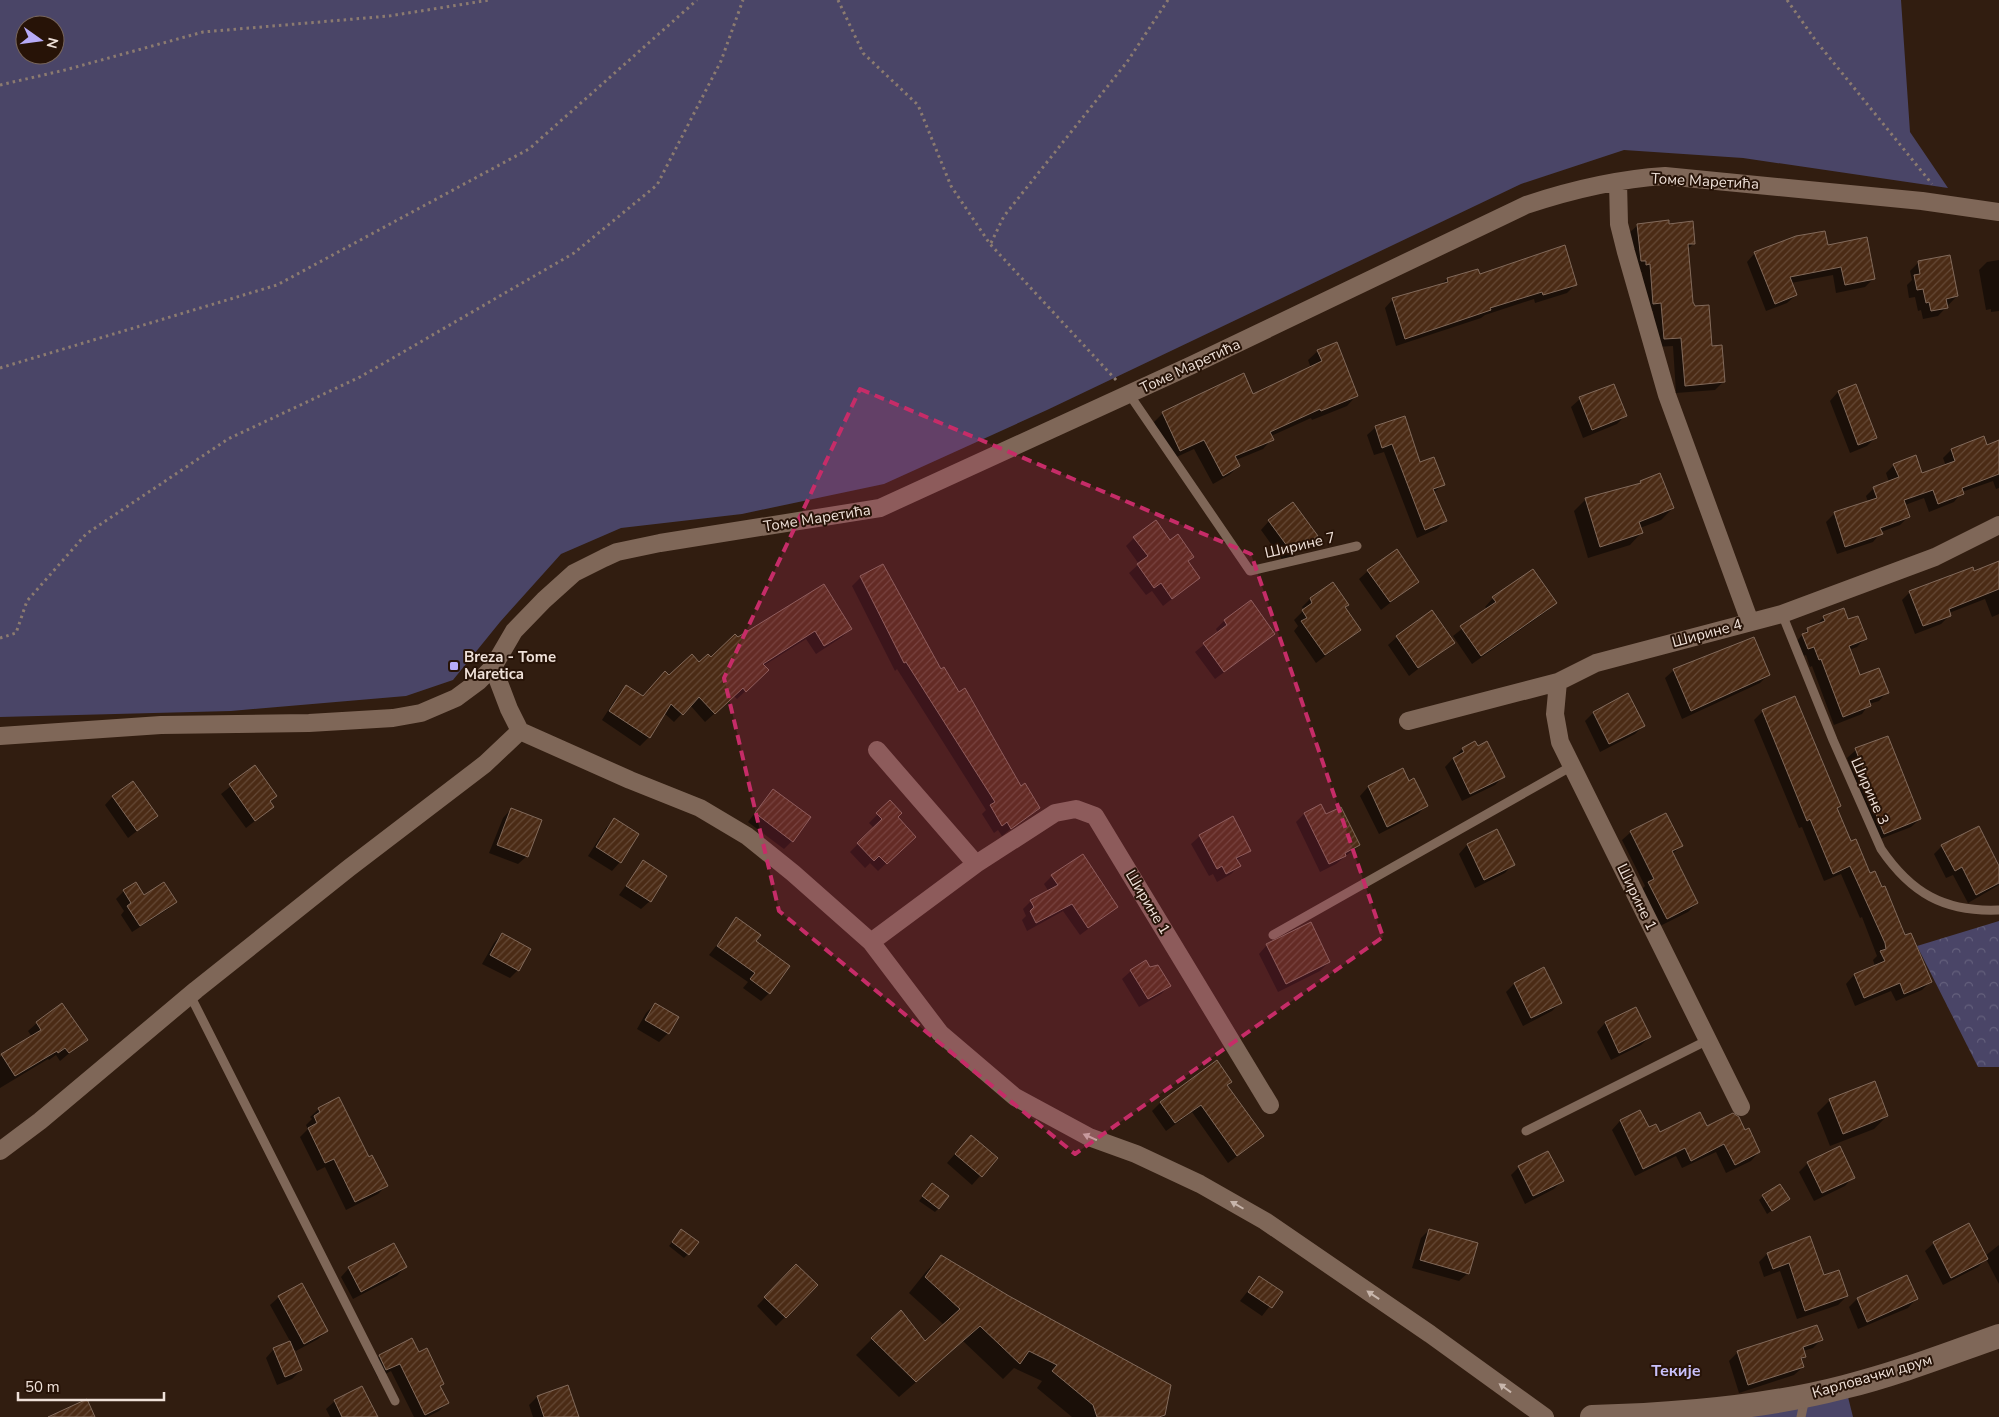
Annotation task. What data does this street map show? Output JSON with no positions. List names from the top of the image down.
{
  "streets": {
    "main road": ["Карловачки друм"],
    "street": ["Томе Маретића", "Ширине 4", "Ширине 1"],
    "lane": ["Ширине 7", "Ширине 3"]
  },
  "crossings": [
    ["Томе Маретића", "Ширине 7"],
    ["Ширине 4", "Ширине 3"],
    ["Ширине 4", "Ширине 1"]
  ],
  "districts": ["Текије"],
  "places": {
    "transit": ["Breza - Tome Maretica"]
  },
  "scale_bar": "50 m",
  "north": "right"
}
